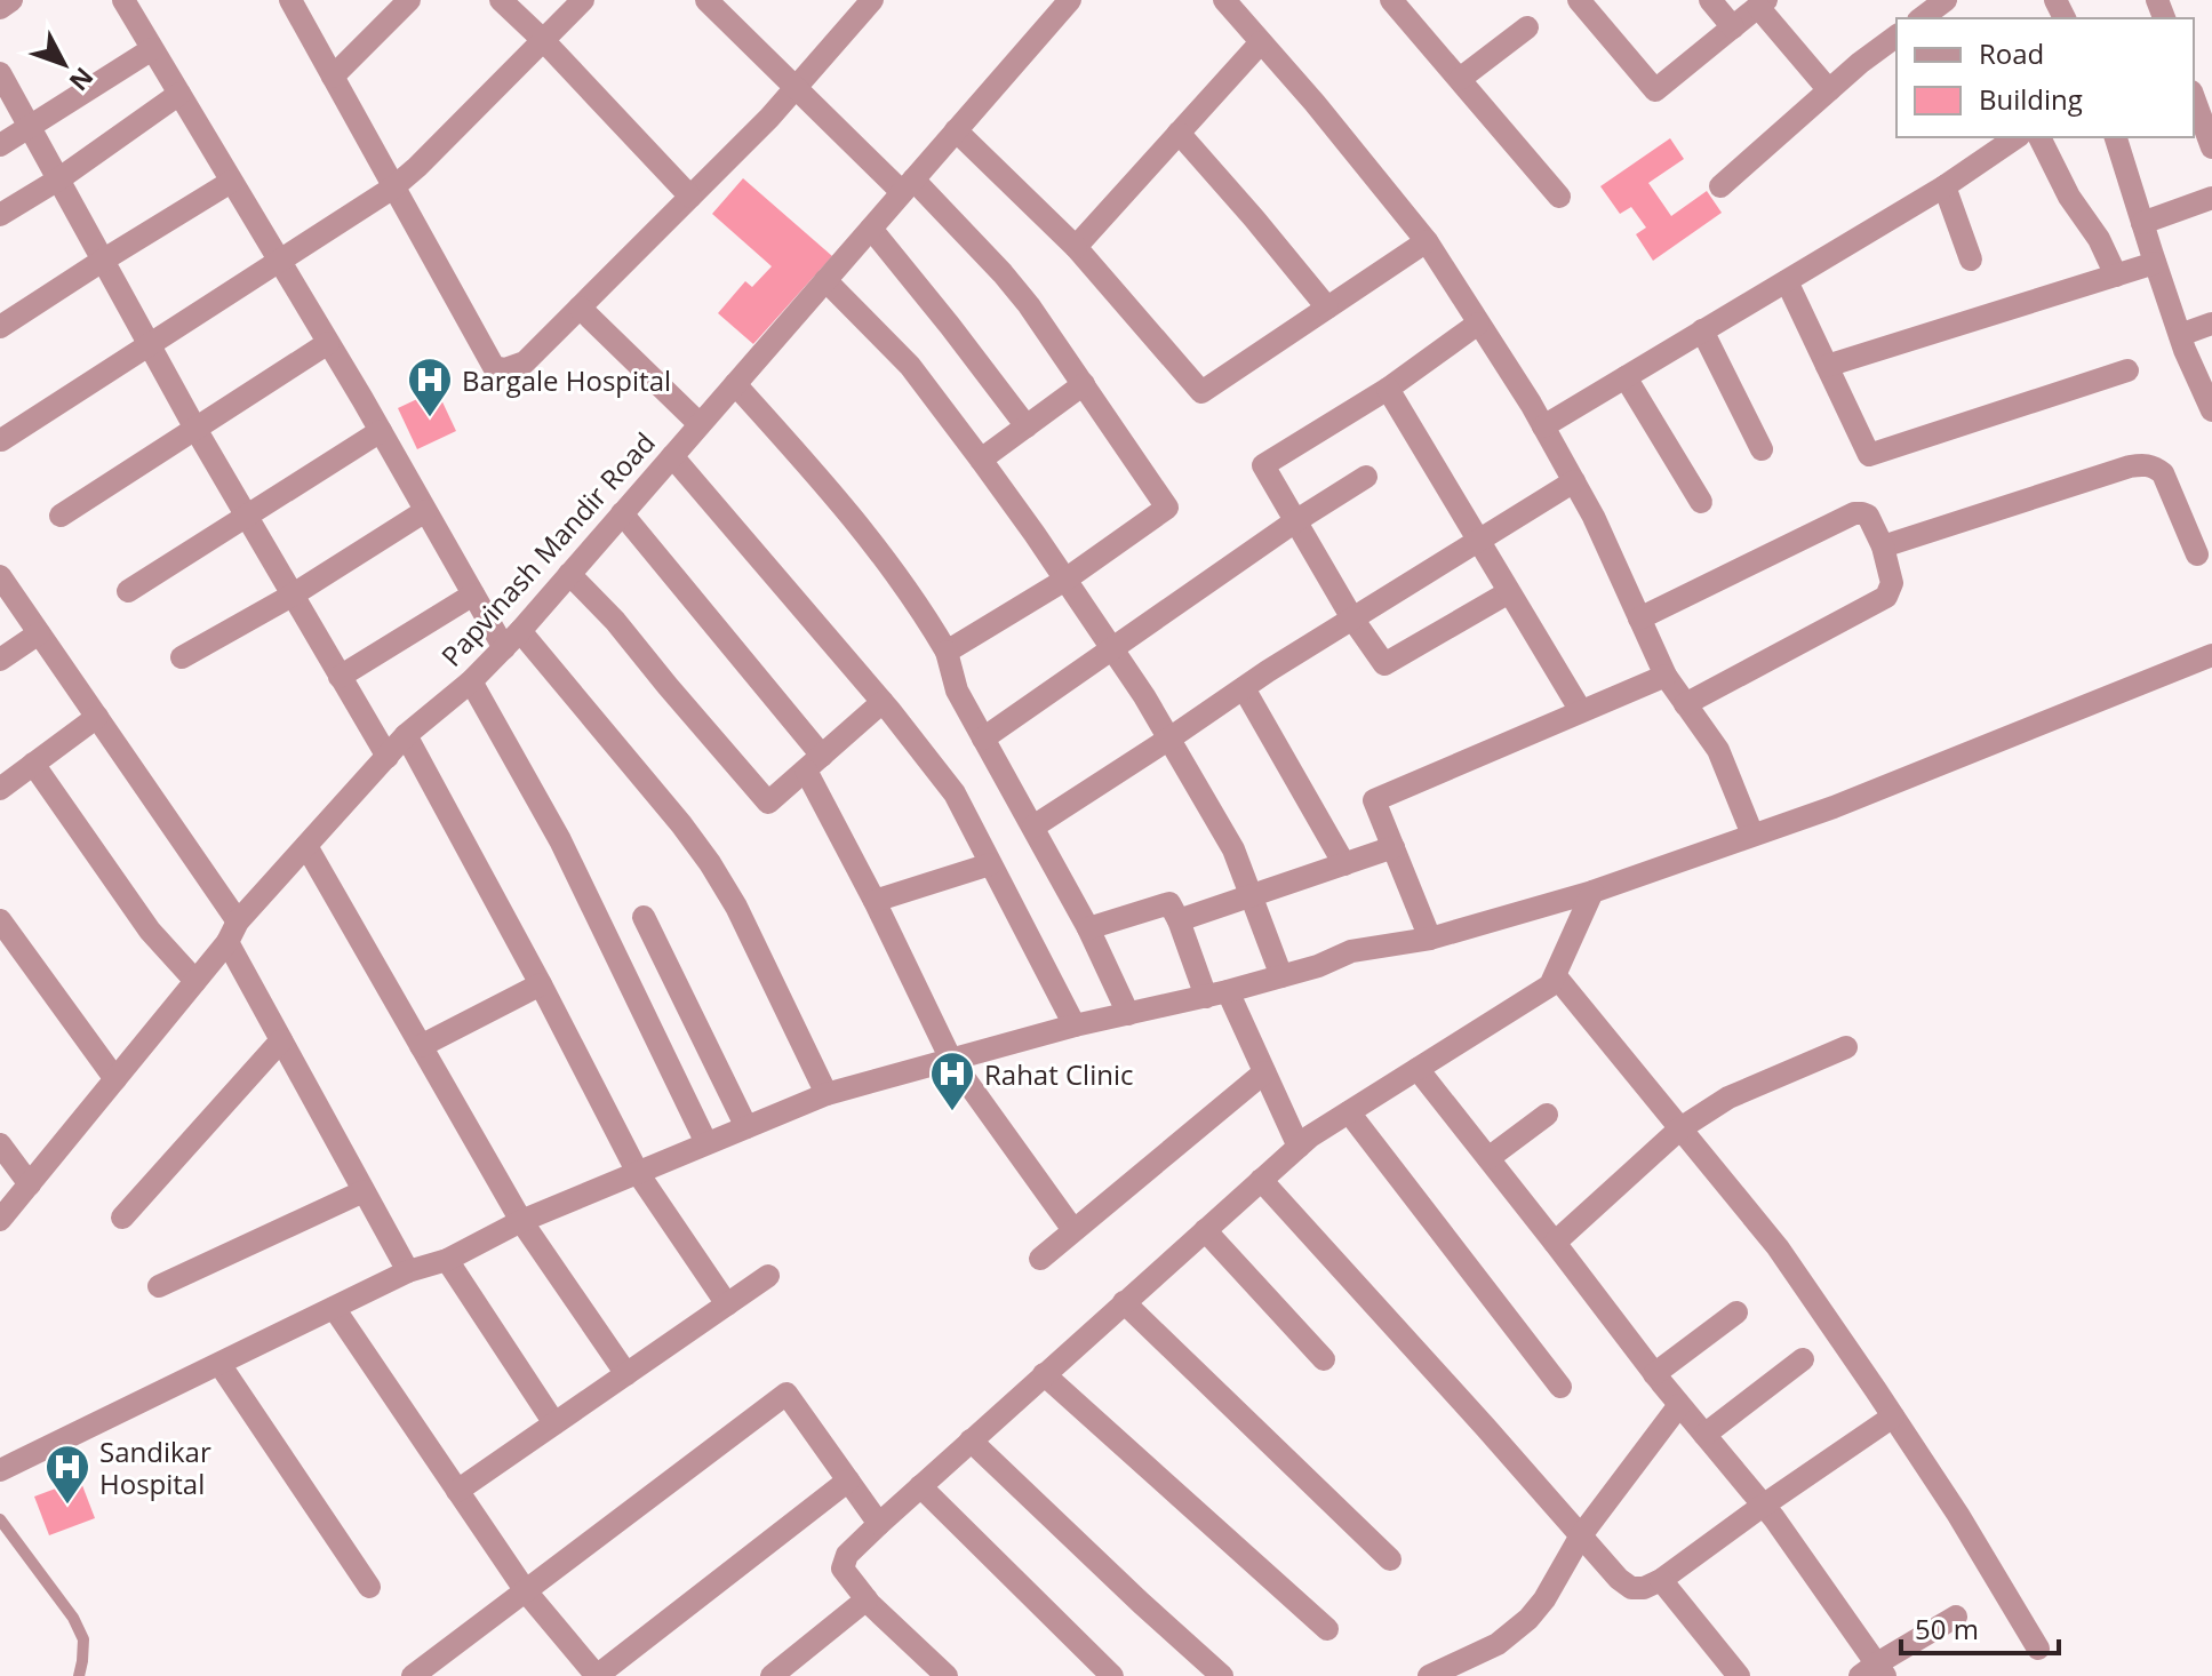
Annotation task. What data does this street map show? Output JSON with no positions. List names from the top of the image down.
{
  "streets": {
    "street": ["Papvinash Mandir Road"]
  },
  "places": {
    "hospital": ["Bargale Hospital", "Rahat Clinic", "Sandikar Hospital"]
  },
  "legend": ["Road", "Building"],
  "scale_bar": "50 m",
  "north": "bottom right"
}
